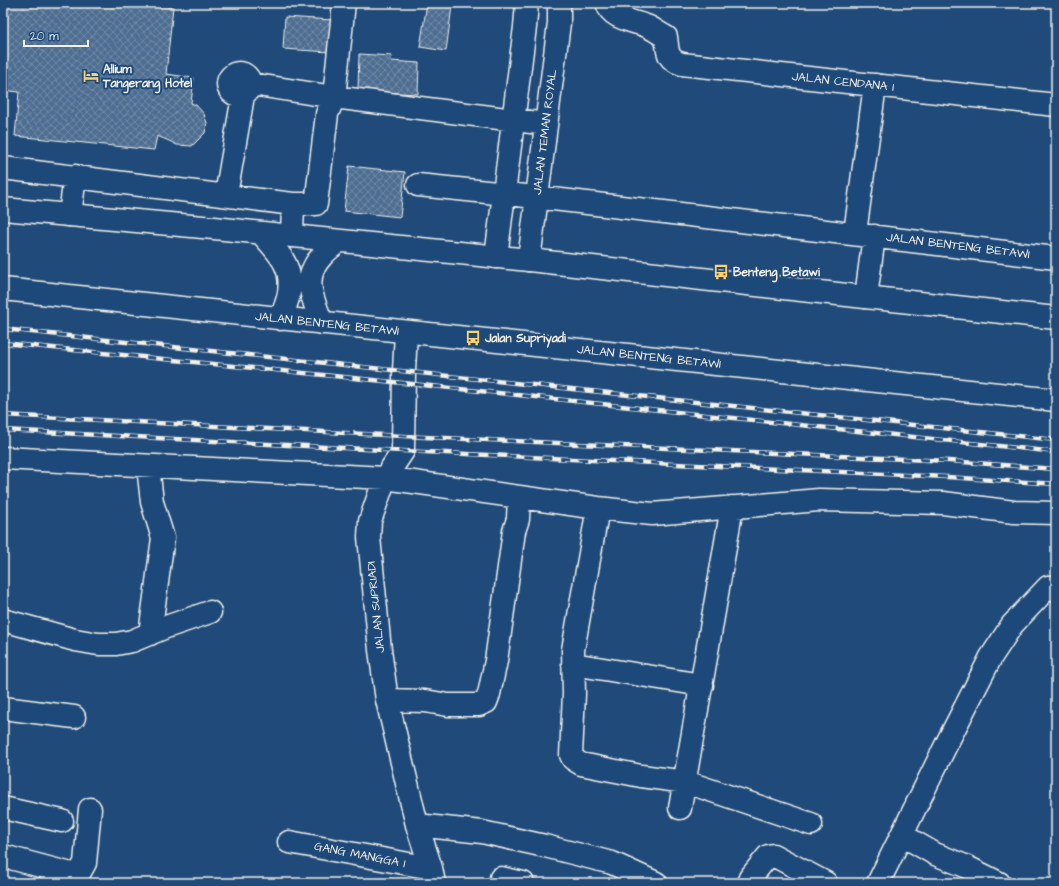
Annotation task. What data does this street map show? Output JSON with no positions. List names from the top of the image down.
{
  "streets": {
    "street": [
      "JALAN CENDANA I",
      "JALAN TEMAN ROYAL",
      "JALAN BENTENG BETAWI",
      "JALAN SUPRIADI",
      "GANG MANGGA I"
    ]
  },
  "crossings": [
    ["JALAN TEMAN ROYAL", "JALAN BENTENG BETAWI"],
    ["JALAN BENTENG BETAWI", "JALAN SUPRIADI"],
    ["JALAN SUPRIADI", "GANG MANGGA I"]
  ],
  "places": {
    "hotel": ["Allium Tangerang Hotel"],
    "bus stop": ["Benteng Betawi", "Jalan Supriyadi"]
  },
  "scale_bar": "20 m"
}
